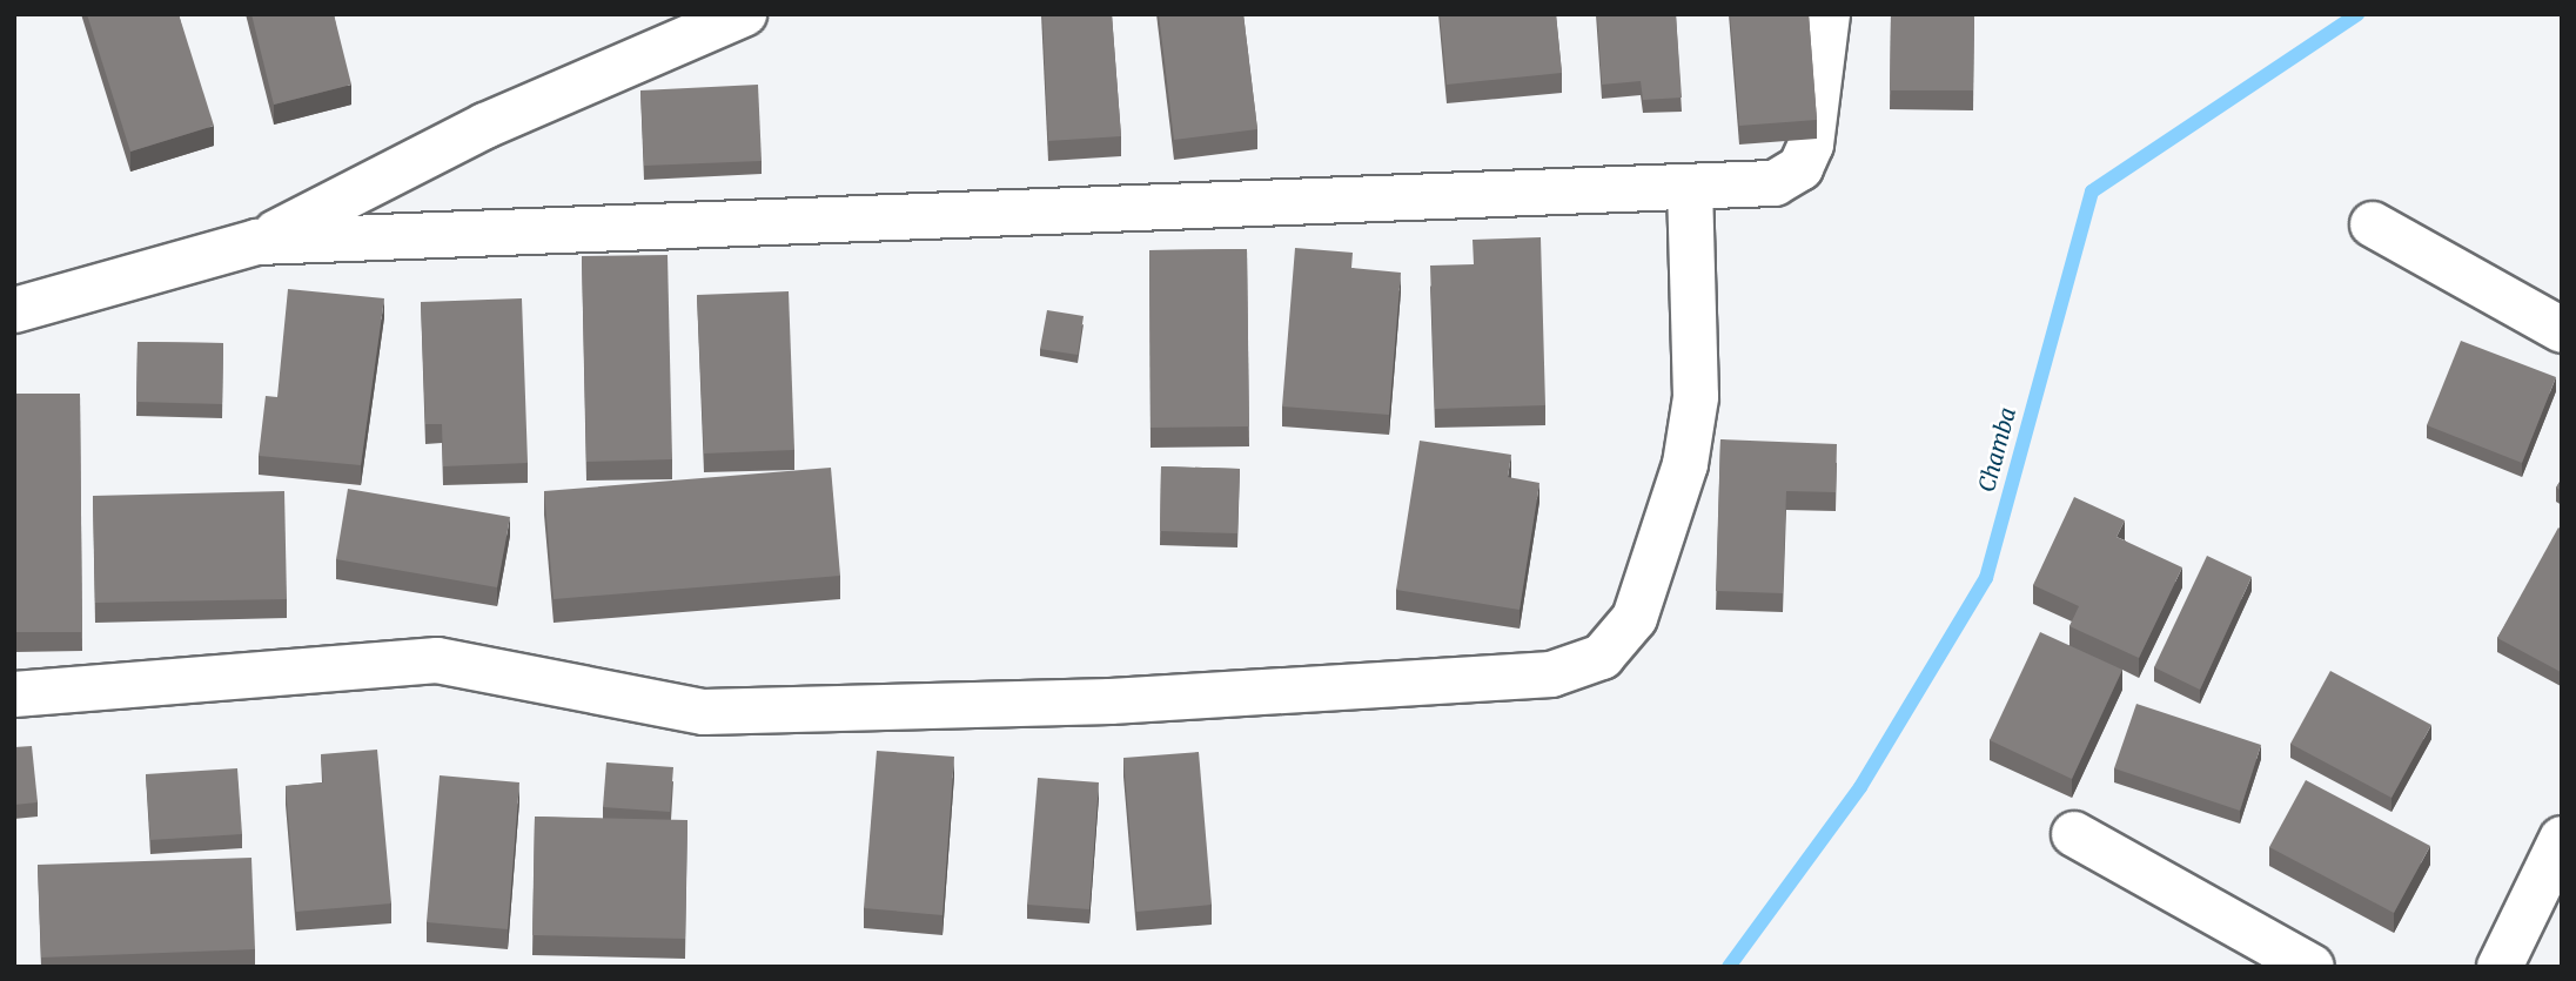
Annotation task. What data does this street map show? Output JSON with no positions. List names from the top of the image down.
{
  "water": ["Chamba"]
}
